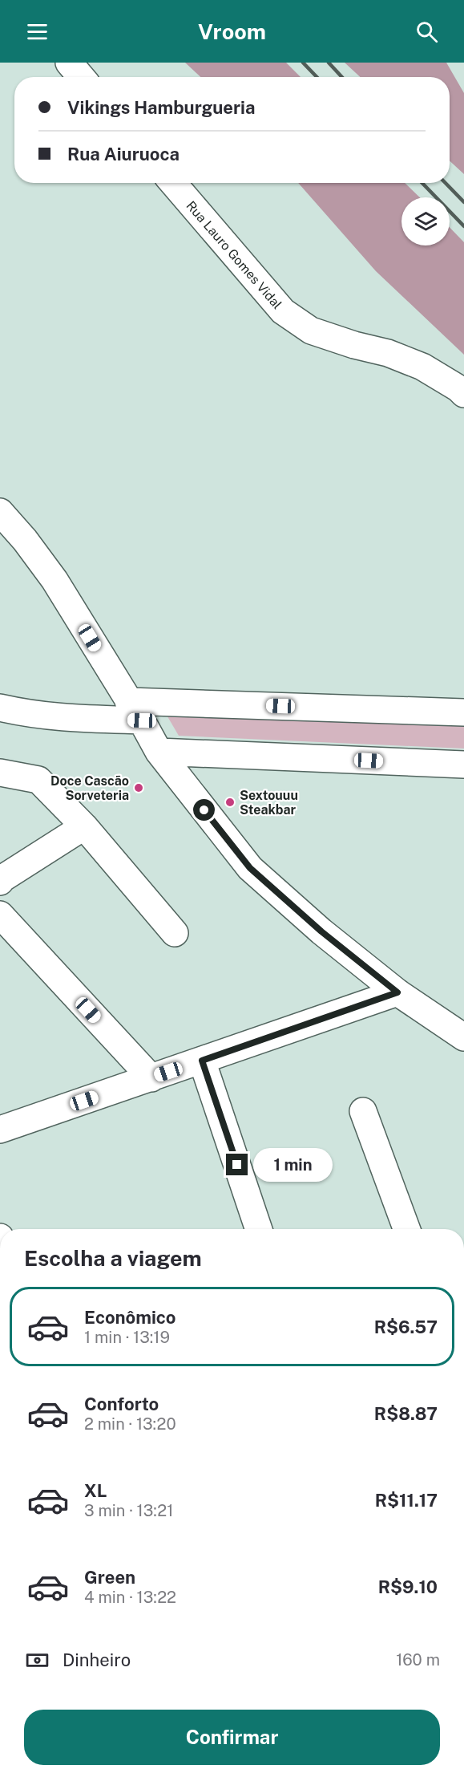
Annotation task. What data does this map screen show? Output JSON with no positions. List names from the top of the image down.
{
  "streets": {
    "street": ["Rua Lauro Gomes Vidal"]
  },
  "places": ["Doce Cascão Sorveteria", "Sextouuu Steakbar"],
  "page": {
    "header": "Vroom",
    "banner": ["Vikings Hamburgueria", "Rua Aiuruoca"],
    "bubble": "1 min",
    "heading": "Escolha a viagem",
    "list": [
      {
        "name": "Econômico",
        "note": "1 min · 13:19",
        "value": "R$6.57"
      },
      {
        "name": "Conforto",
        "note": "2 min · 13:20",
        "value": "R$8.87"
      },
      {
        "name": "XL",
        "note": "3 min · 13:21",
        "value": "R$11.17"
      },
      {
        "name": "Green",
        "note": "4 min · 13:22",
        "value": "R$9.10"
      }
    ],
    "pay": ["Dinheiro", "160 m"],
    "buttons": "Confirmar"
  }
}
